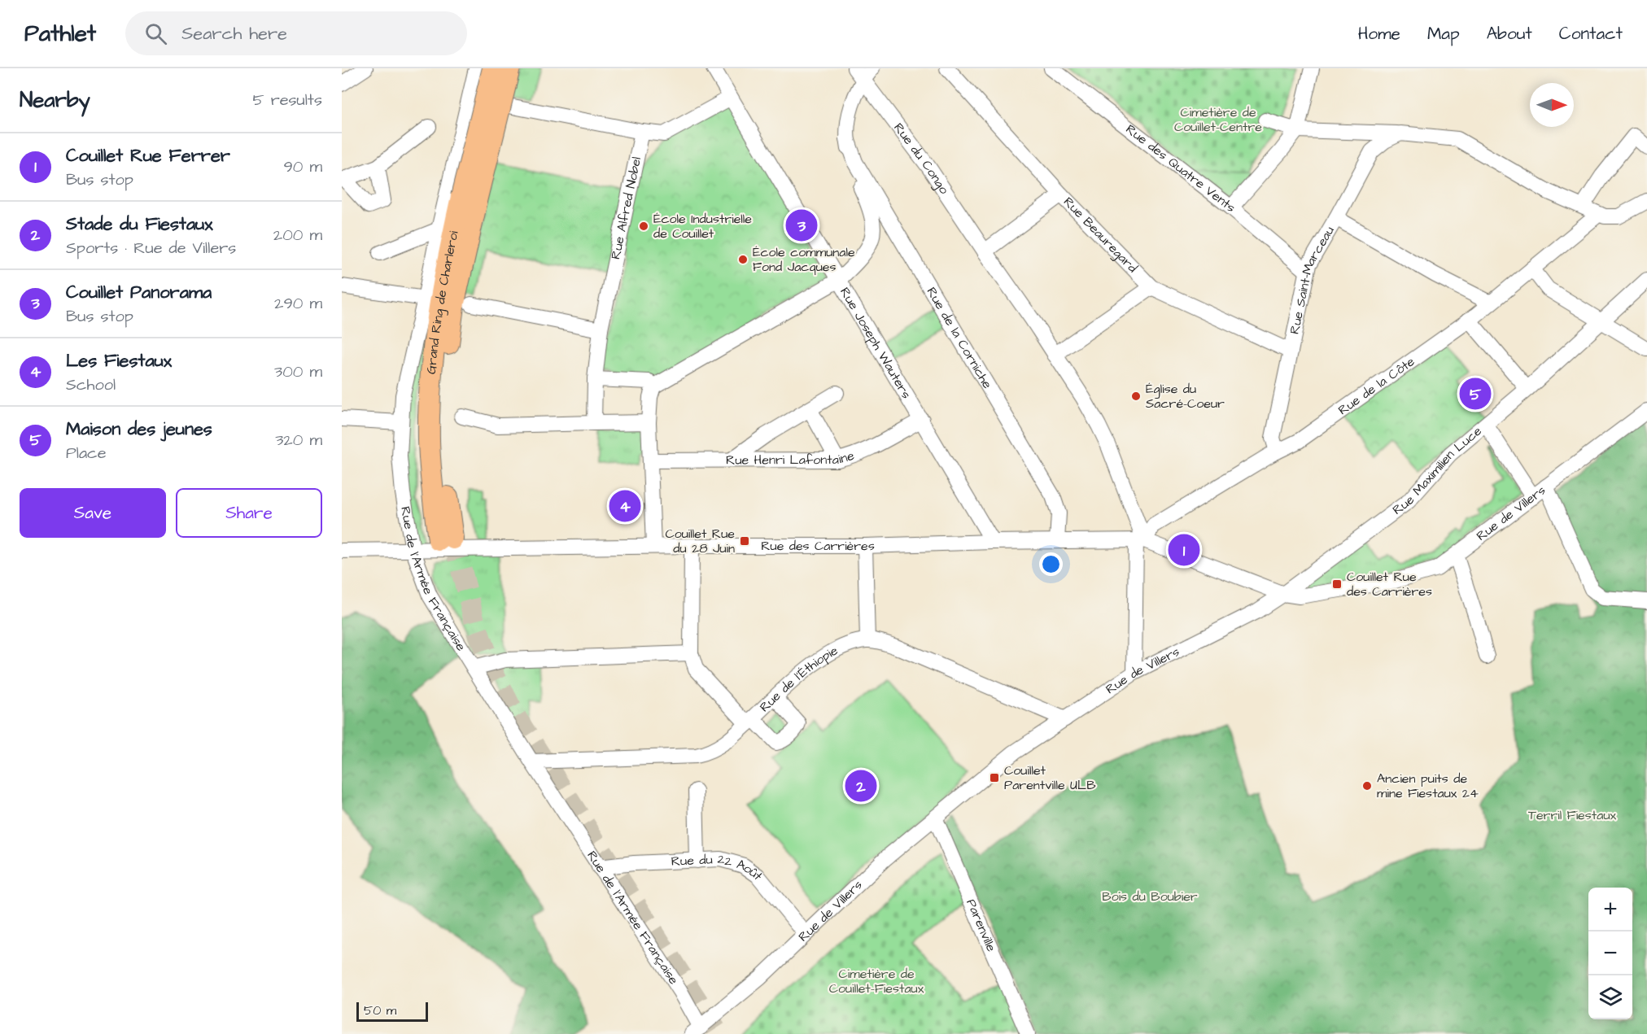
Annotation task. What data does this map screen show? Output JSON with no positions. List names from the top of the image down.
{
  "streets": {
    "highway": ["Grand Ring de Charleroi"],
    "street": [
      "Rue du Congo",
      "Rue des Quatre Vents",
      "Rue Alfred Nobel",
      "Rue Beauregard",
      "Rue Saint-Marceau",
      "Rue de la Corniche",
      "Rue Joseph Wauters",
      "Rue de la Côte",
      "Rue Henri Lafontaine",
      "Rue Maximilien Luce",
      "Rue de Villers",
      "Rue des Carrières",
      "Rue de l'Armée Française",
      "Rue de l'Éthiopie",
      "Rue du 22 Août",
      "Parenville"
    ]
  },
  "crossings": [
    ["Rue du Congo", "Rue de la Côte"],
    ["Rue du Congo", "Rue des Carrières"],
    ["Rue des Quatre Vents", "Rue Saint-Marceau"],
    ["Rue Beauregard", "Rue Saint-Marceau"],
    ["Rue Saint-Marceau", "Rue de la Côte"],
    ["Rue de la Corniche", "Rue des Carrières"],
    ["Rue Joseph Wauters", "Rue Henri Lafontaine"],
    ["Rue Joseph Wauters", "Rue des Carrières"],
    ["Rue de la Côte", "Rue des Carrières"],
    ["Rue Maximilien Luce", "Rue de Villers"],
    ["Rue Maximilien Luce", "Rue des Carrières"],
    ["Rue de Villers", "Rue des Carrières"],
    ["Rue de Villers", "Rue de l'Armée Française"],
    ["Rue de Villers", "Rue de l'Éthiopie"],
    ["Rue de Villers", "Rue du 22 Août"],
    ["Rue de Villers", "Parenville"],
    ["Rue des Carrières", "Rue de l'Armée Française"],
    ["Rue de l'Armée Française", "Rue de l'Éthiopie"],
    ["Rue de l'Armée Française", "Rue du 22 Août"]
  ],
  "parks": [
    "Cimetière de Couillet-Centre",
    "Terril Fiestaux",
    "Bois du Boubier",
    "Cimetière de Couillet-Fiestaux"
  ],
  "places": {
    "other": [
      "École Industrielle de Couillet",
      "École communale Fond Jacques",
      "Église du Sacré-Coeur",
      "Ancien puits de mine Fiestaux 24"
    ],
    "transit": ["Couillet Rue du 28 Juin", "Couillet Rue des Carrières", "Couillet Parentville ULB"]
  },
  "scale_bar": "50 m",
  "north": "right",
  "page": {
    "header": "Pathlet",
    "search": "Search here",
    "nav": [
      "Home",
      "Map",
      "About",
      "Contact"
    ],
    "heading": ["Nearby", "5 results"],
    "list": [
      {
        "mark": "1",
        "name": "Couillet Rue Ferrer",
        "note": "Bus stop",
        "value": "90 m"
      },
      {
        "mark": "2",
        "name": "Stade du Fiestaux",
        "note": "Sports · Rue de Villers",
        "value": "200 m"
      },
      {
        "mark": "3",
        "name": "Couillet Panorama",
        "note": "Bus stop",
        "value": "290 m"
      },
      {
        "mark": "4",
        "name": "Les Fiestaux",
        "note": "School",
        "value": "300 m"
      },
      {
        "mark": "5",
        "name": "Maison des jeunes",
        "note": "Place",
        "value": "320 m"
      }
    ],
    "pins": [
      "3",
      "5",
      "4",
      "1",
      "2"
    ],
    "buttons": ["Save", "Share"],
    "map_buttons": ["+", "−"],
    "scale": "50 m"
  }
}
